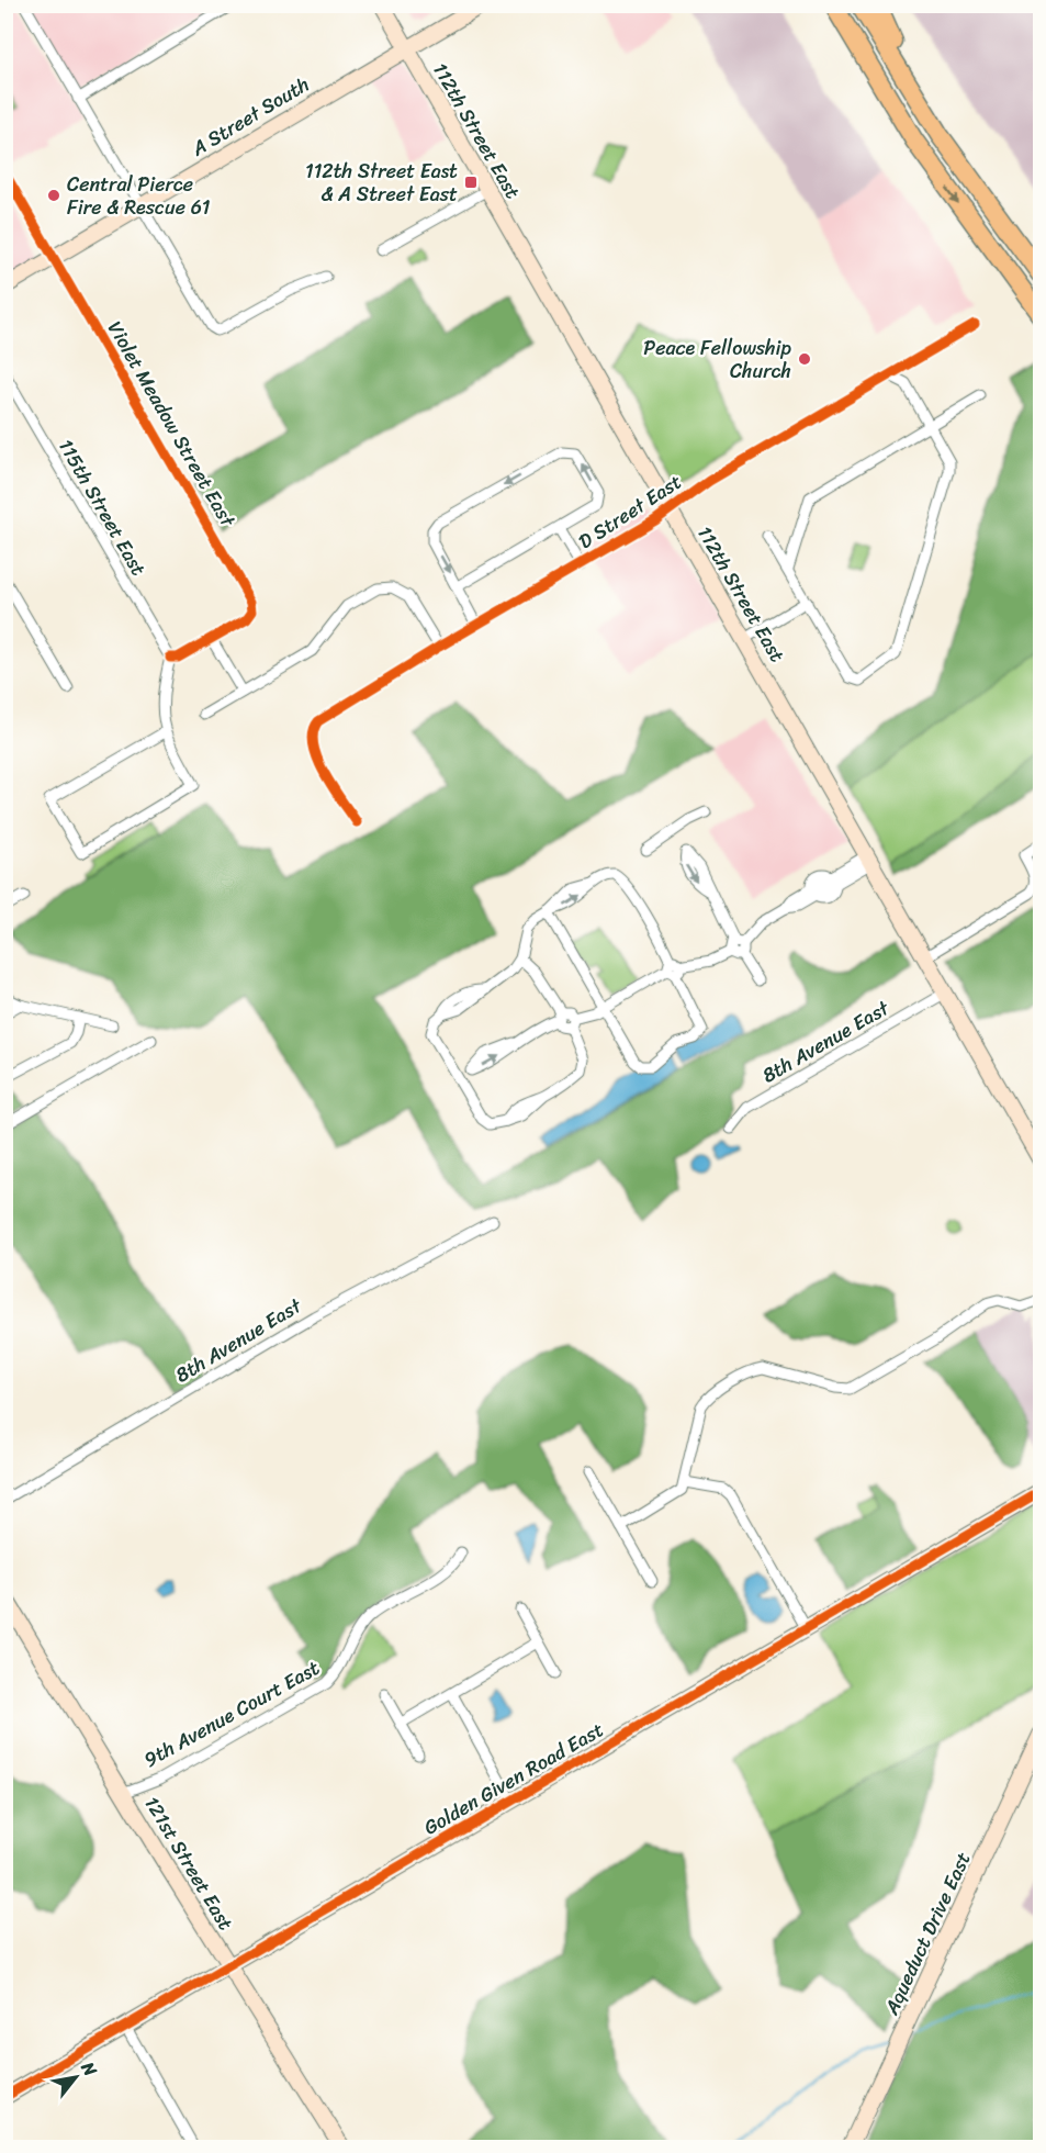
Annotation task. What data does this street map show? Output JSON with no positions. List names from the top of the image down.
{
  "streets": {
    "street": [
      "A Street South",
      "112th Street East",
      "Violet Meadow Street East",
      "115th Street East",
      "D Street East",
      "8th Avenue East",
      "9th Avenue Court East",
      "Golden Given Road East",
      "121st Street East",
      "Aqueduct Drive East"
    ]
  },
  "crossings": [
    ["A Street South", "112th Street East"],
    ["A Street South", "Violet Meadow Street East"],
    ["112th Street East", "D Street East"],
    ["112th Street East", "8th Avenue East"],
    ["9th Avenue Court East", "121st Street East"],
    ["Golden Given Road East", "121st Street East"]
  ],
  "places": {
    "transit": ["112th Street East & A Street East"],
    "other": ["Central Pierce Fire & Rescue 61", "Peace Fellowship Church"]
  },
  "north": "top right"
}
